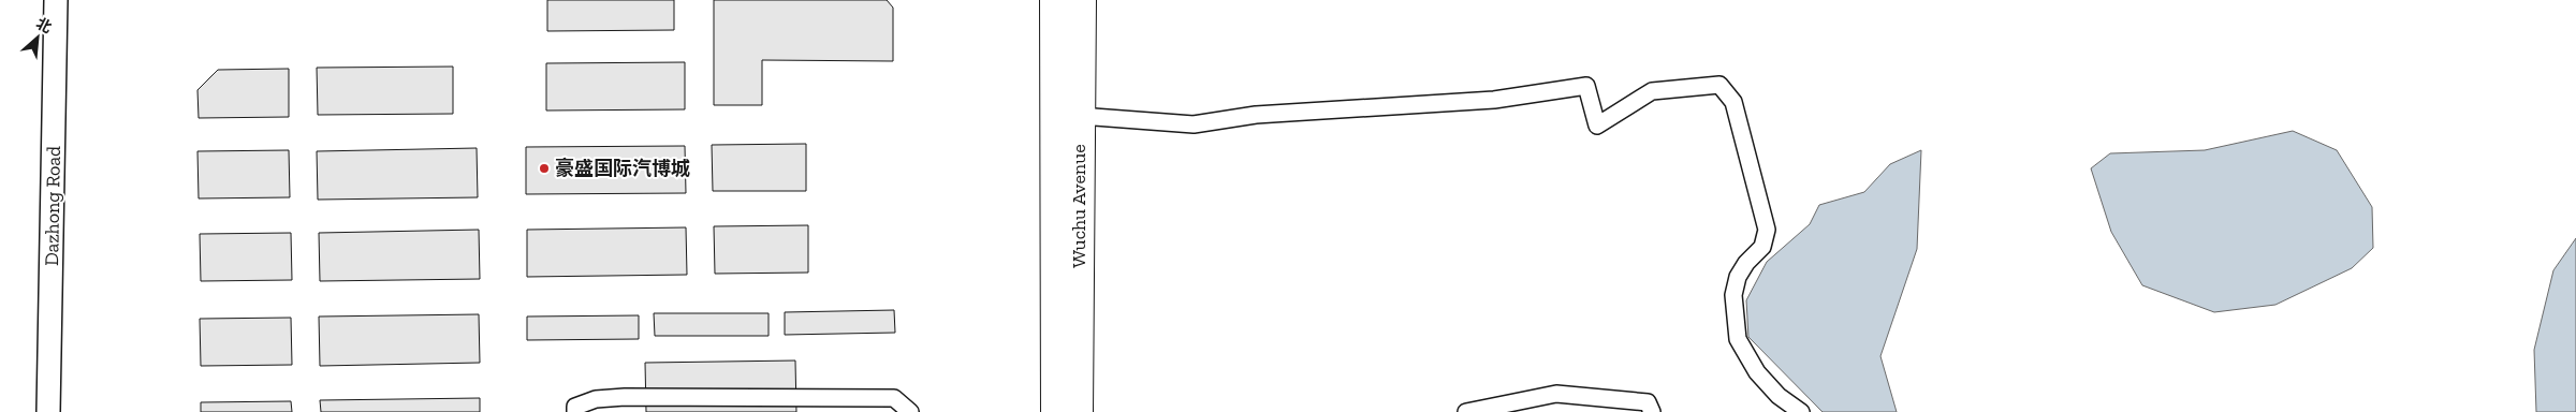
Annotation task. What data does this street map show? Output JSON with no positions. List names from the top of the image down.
{
  "streets": {
    "highway": ["Wuchu Avenue"],
    "street": ["Dazhong Road"]
  },
  "places": ["豪盛国际汽博城"],
  "north": "top right"
}
